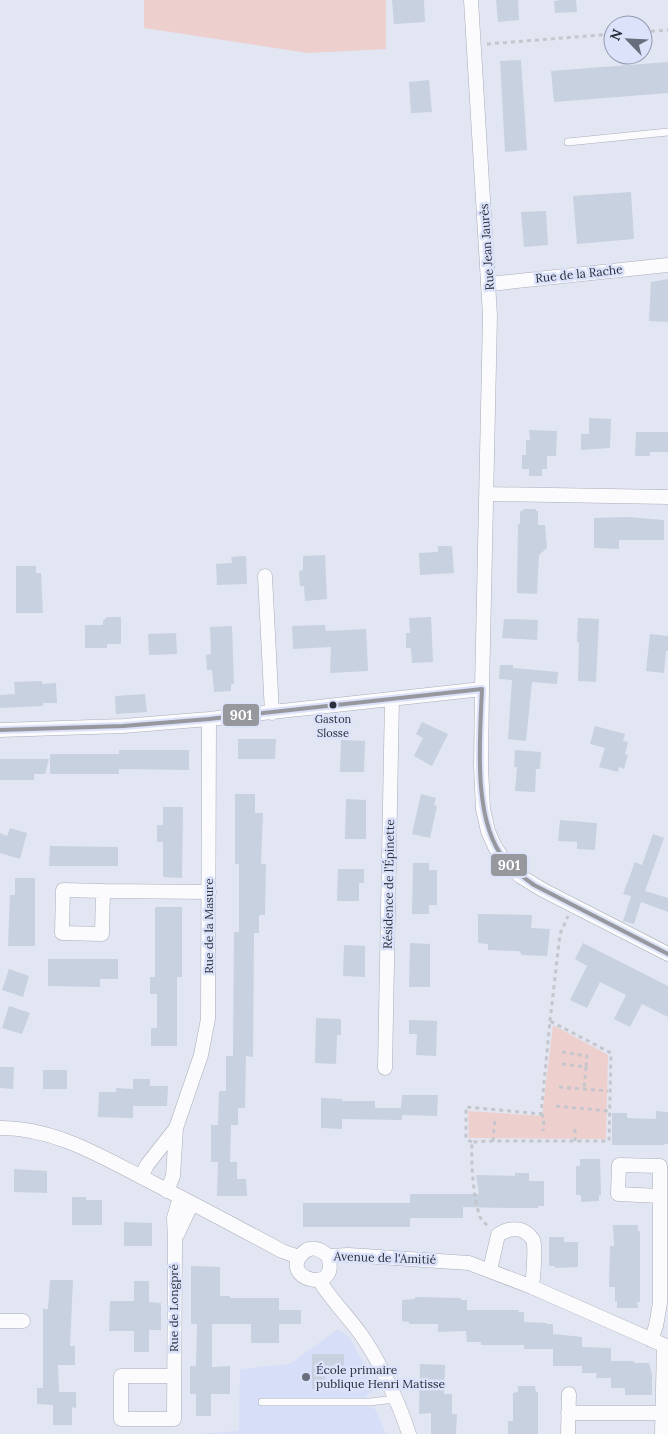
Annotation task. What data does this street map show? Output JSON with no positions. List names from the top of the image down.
{
  "streets": {
    "street": [
      "Rue Jean Jaurès",
      "Rue de la Rache",
      "Résidence de l’Épinette",
      "Rue de la Masure",
      "Avenue de l'Amitié",
      "Rue de Longpré"
    ]
  },
  "crossings": [
    ["Rue Jean Jaurès", "Rue de la Rache"],
    ["Rue de la Masure", "Rue de Longpré"]
  ],
  "places": ["Gaston Slosse", "École primaire publique Henri Matisse"],
  "lines": ["transit line 901"],
  "north": "top left"
}
